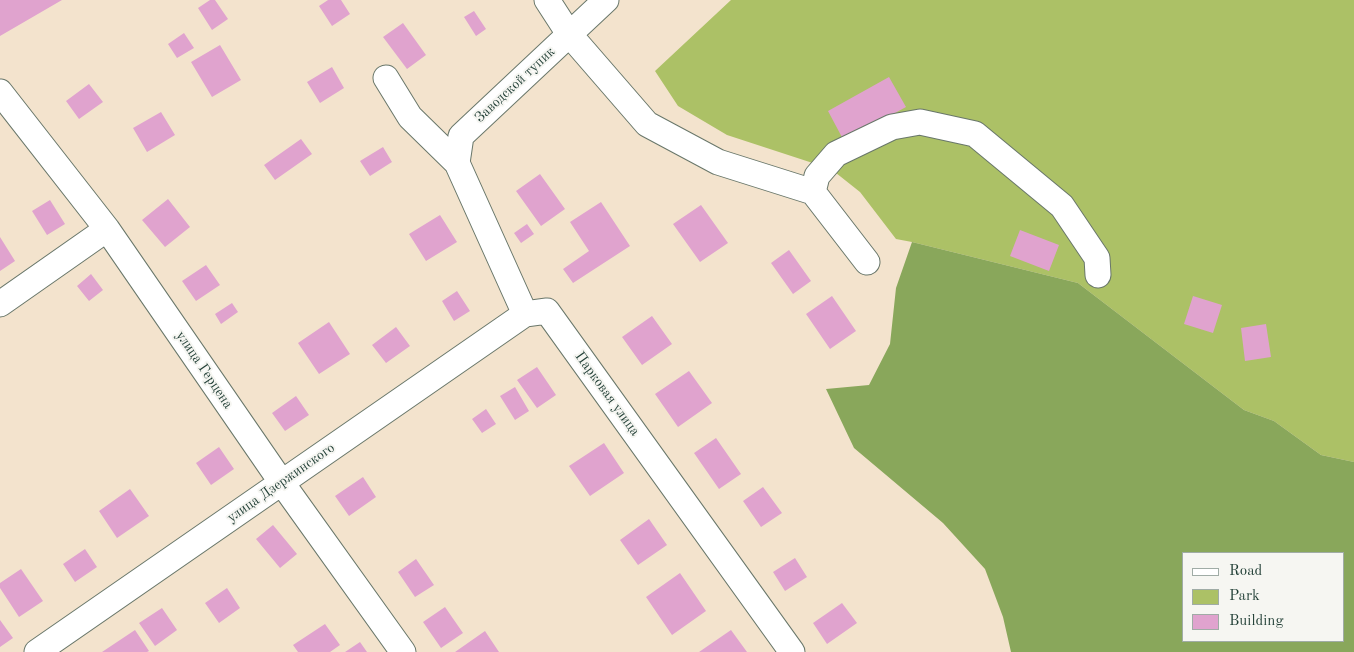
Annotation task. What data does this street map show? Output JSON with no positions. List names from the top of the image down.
{
  "streets": {
    "street": [
      "Заводской тупик",
      "улица Герцена",
      "Парковая улица",
      "улица Дзержинского"
    ]
  },
  "crossings": [
    ["улица Герцена", "улица Дзержинского"],
    ["Парковая улица", "улица Дзержинского"]
  ],
  "legend": ["Road", "Park", "Building"]
}
